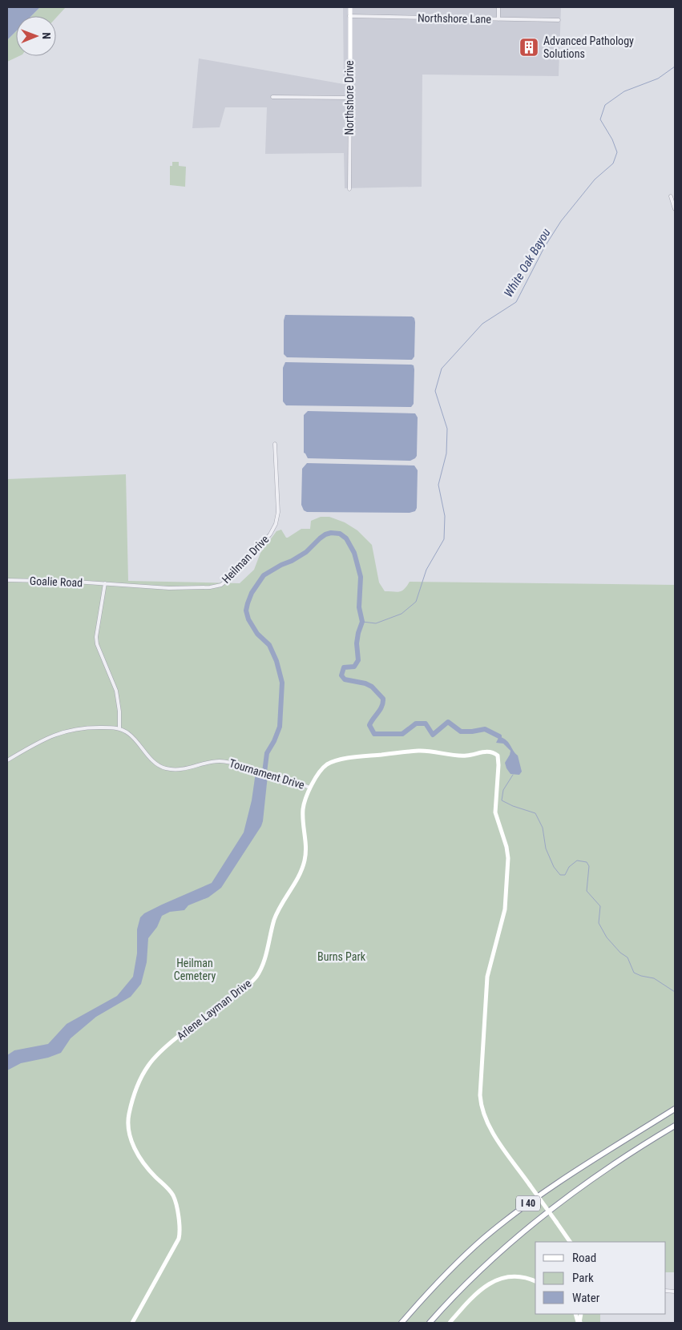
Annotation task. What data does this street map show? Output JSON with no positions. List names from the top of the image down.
{
  "streets": {
    "highway": ["I 40"],
    "street": [
      "Northshore Lane",
      "Northshore Drive",
      "Heilman Drive",
      "Goalie Road",
      "Tournament Drive",
      "Arlene Layman Drive"
    ]
  },
  "crossings": [
    ["Northshore Lane", "Northshore Drive"],
    ["Heilman Drive", "Goalie Road"],
    ["Tournament Drive", "Arlene Layman Drive"]
  ],
  "water": ["White Oak Bayou"],
  "parks": ["Burns Park", "Heilman Cemetery"],
  "places": {
    "building": ["Advanced Pathology Solutions"]
  },
  "legend": ["Road", "Park", "Water"],
  "north": "right"
}
